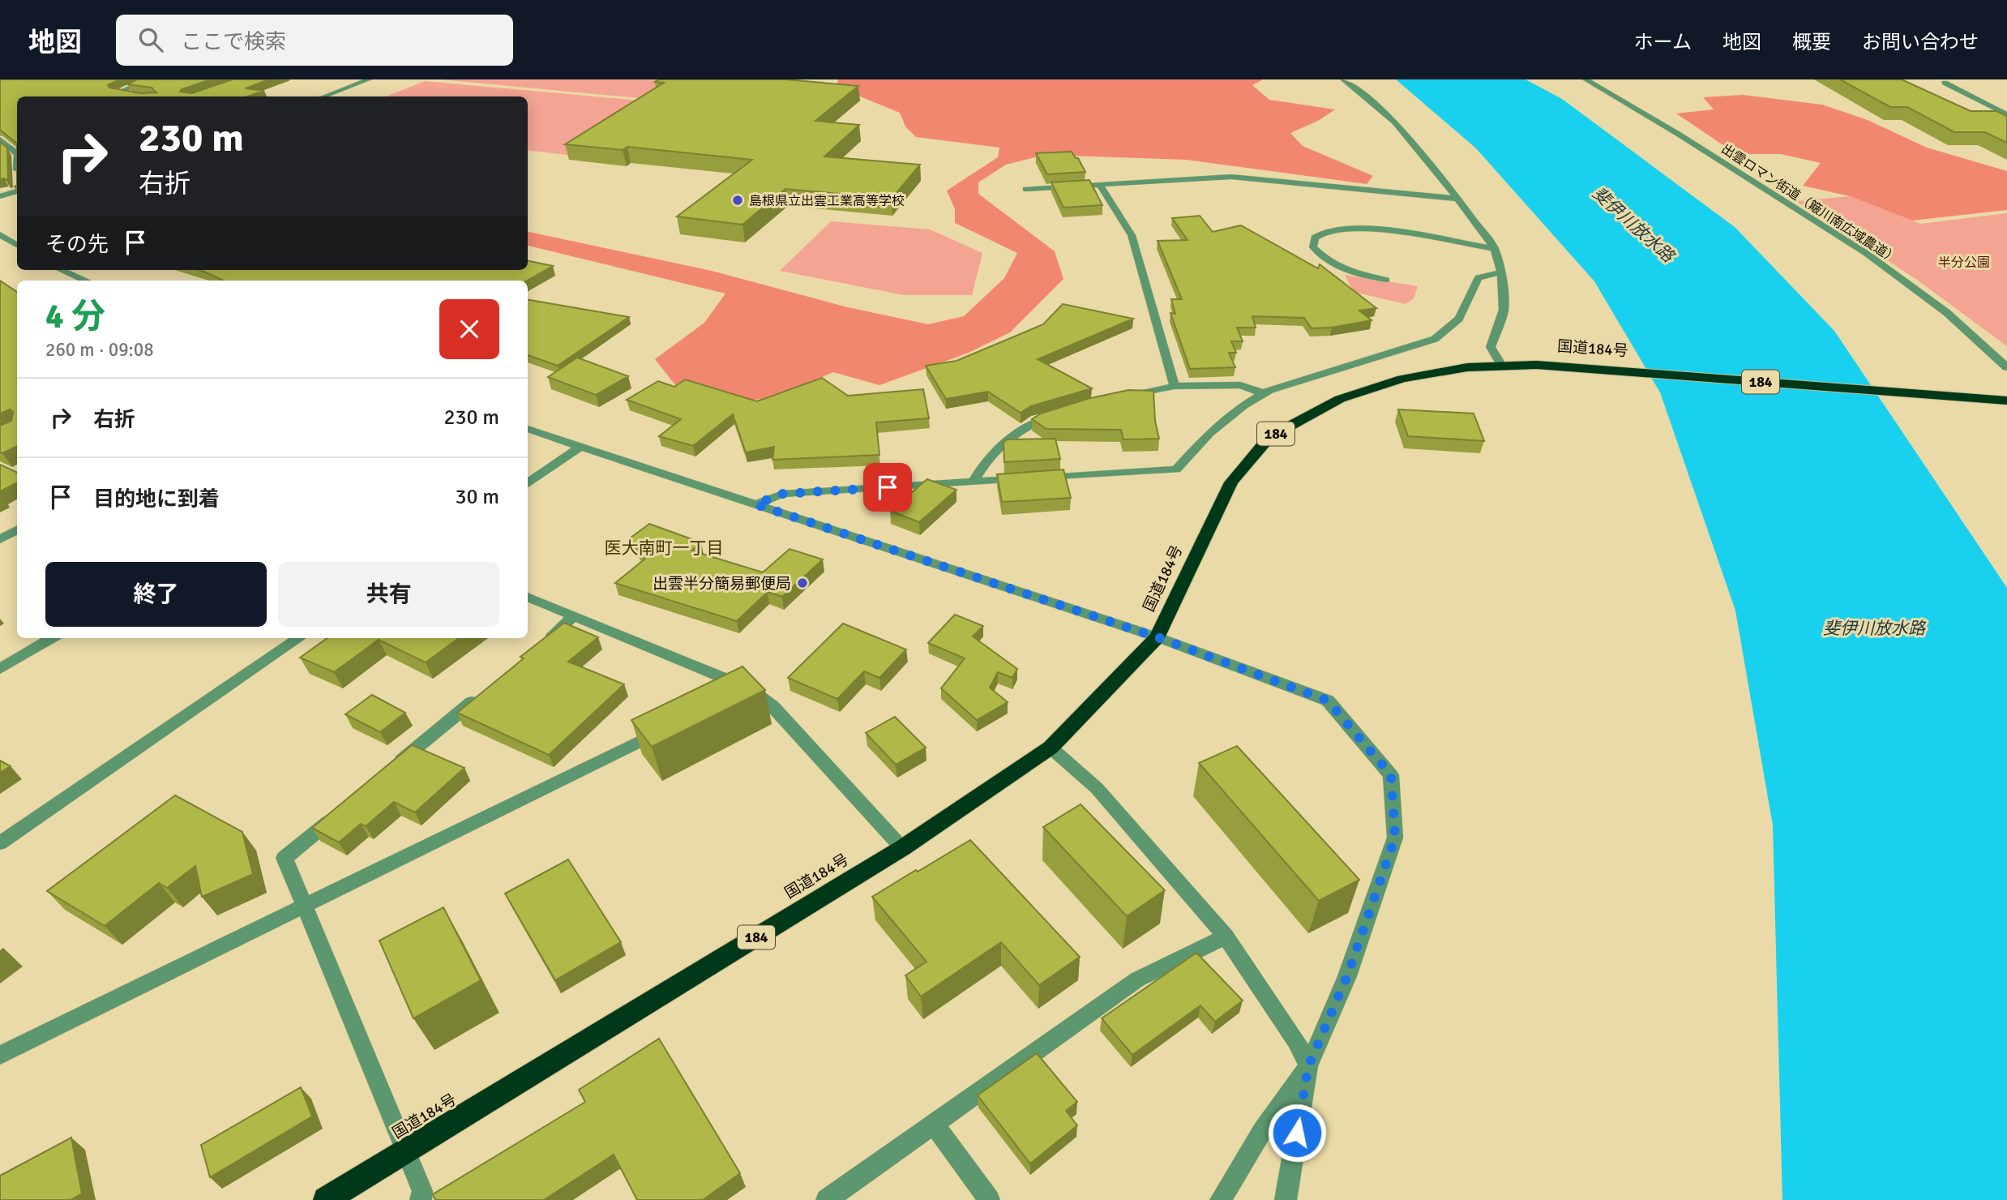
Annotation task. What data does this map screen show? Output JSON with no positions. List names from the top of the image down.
{
  "streets": {
    "highway": ["国道184号", "184"],
    "street": ["出雲ロマン街道（簸川南広域農道）"]
  },
  "districts": ["医大南町一丁目"],
  "water": ["斐伊川放水路"],
  "parks": ["半分公園"],
  "places": ["島根県立出雲工業高等学校", "出雲半分簡易郵便局"],
  "page": {
    "header": "地図",
    "search": "ここで検索",
    "nav": [
      "ホーム",
      "地図",
      "概要",
      "お問い合わせ"
    ],
    "turn": ["230 m", "右折"],
    "then": "その先",
    "heading": ["4 分", "260 m · 09:08"],
    "list": [
      {
        "name": "右折",
        "value": "230 m"
      },
      {
        "name": "目的地に到着",
        "value": "30 m"
      }
    ],
    "buttons": ["終了", "共有"]
  }
}
